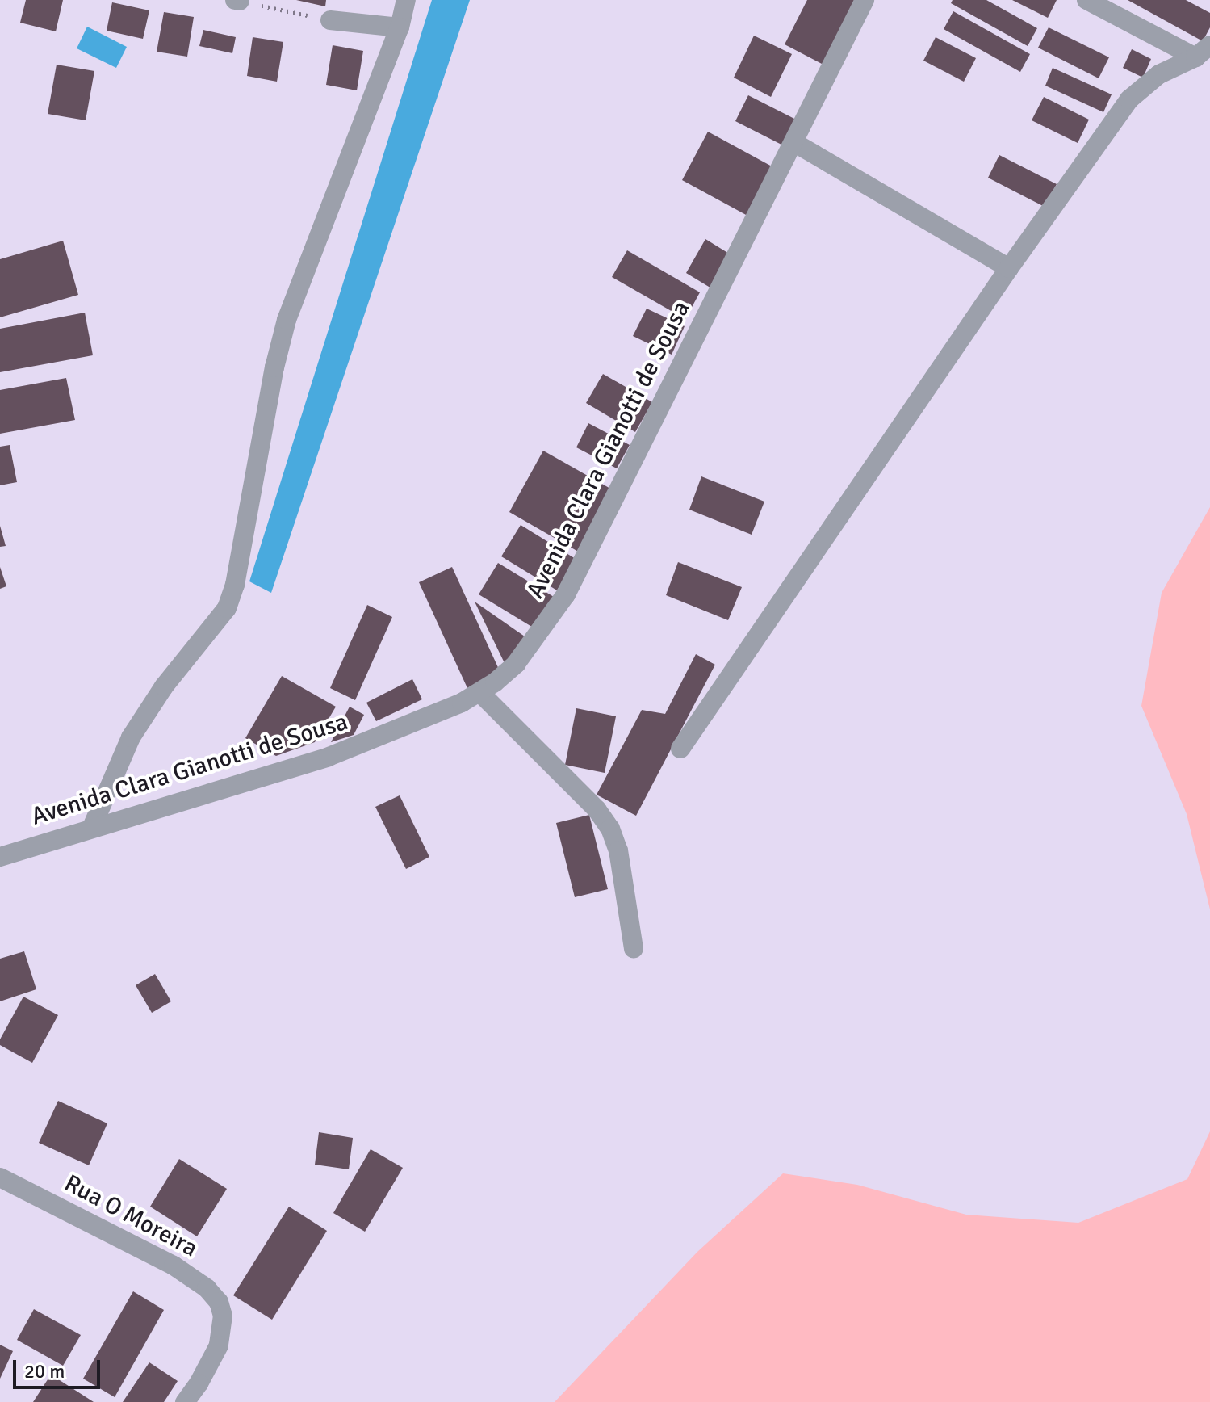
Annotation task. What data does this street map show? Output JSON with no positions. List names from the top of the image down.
{
  "streets": {
    "street": ["Avenida Clara Gianotti de Sousa", "Rua O Moreira"]
  },
  "scale_bar": "20 m"
}
